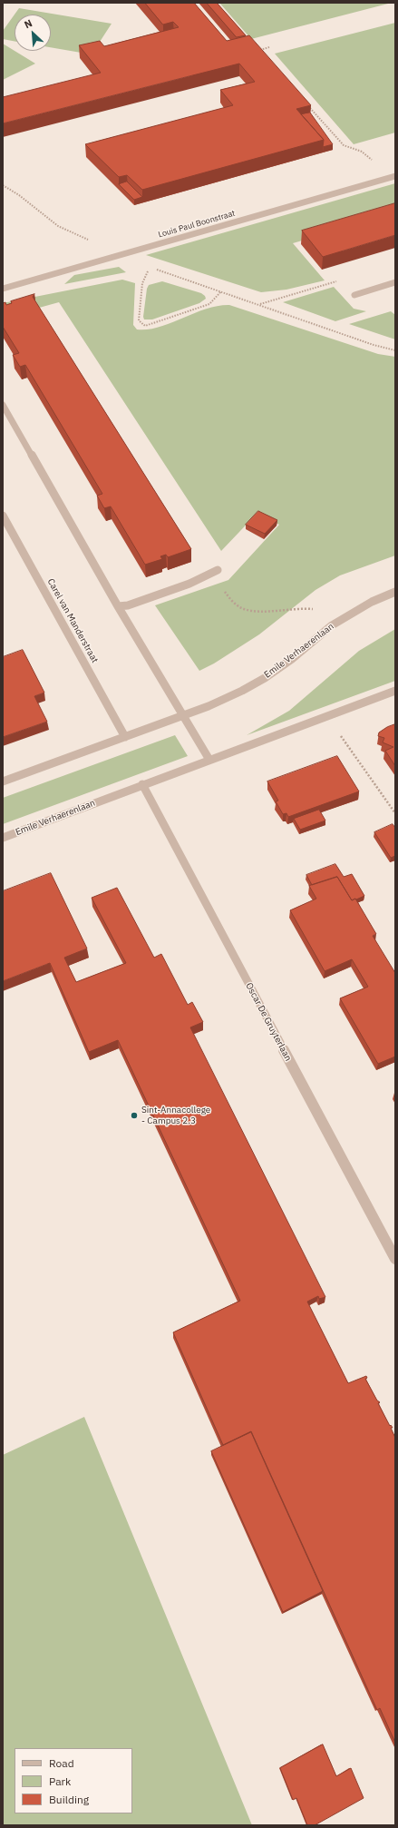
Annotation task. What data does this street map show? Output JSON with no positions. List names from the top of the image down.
{
  "streets": {
    "street": [
      "Louis Paul Boonstraat",
      "Carel van Manderstraat",
      "Emile Verhaerenlaan",
      "Oscar De Gruyterlaan"
    ]
  },
  "crossings": [
    ["Carel van Manderstraat", "Emile Verhaerenlaan"],
    ["Emile Verhaerenlaan", "Oscar De Gruyterlaan"]
  ],
  "places": ["Sint-Annacollege - Campus 2.3"],
  "legend": ["Road", "Park", "Building"],
  "north": "top left"
}
